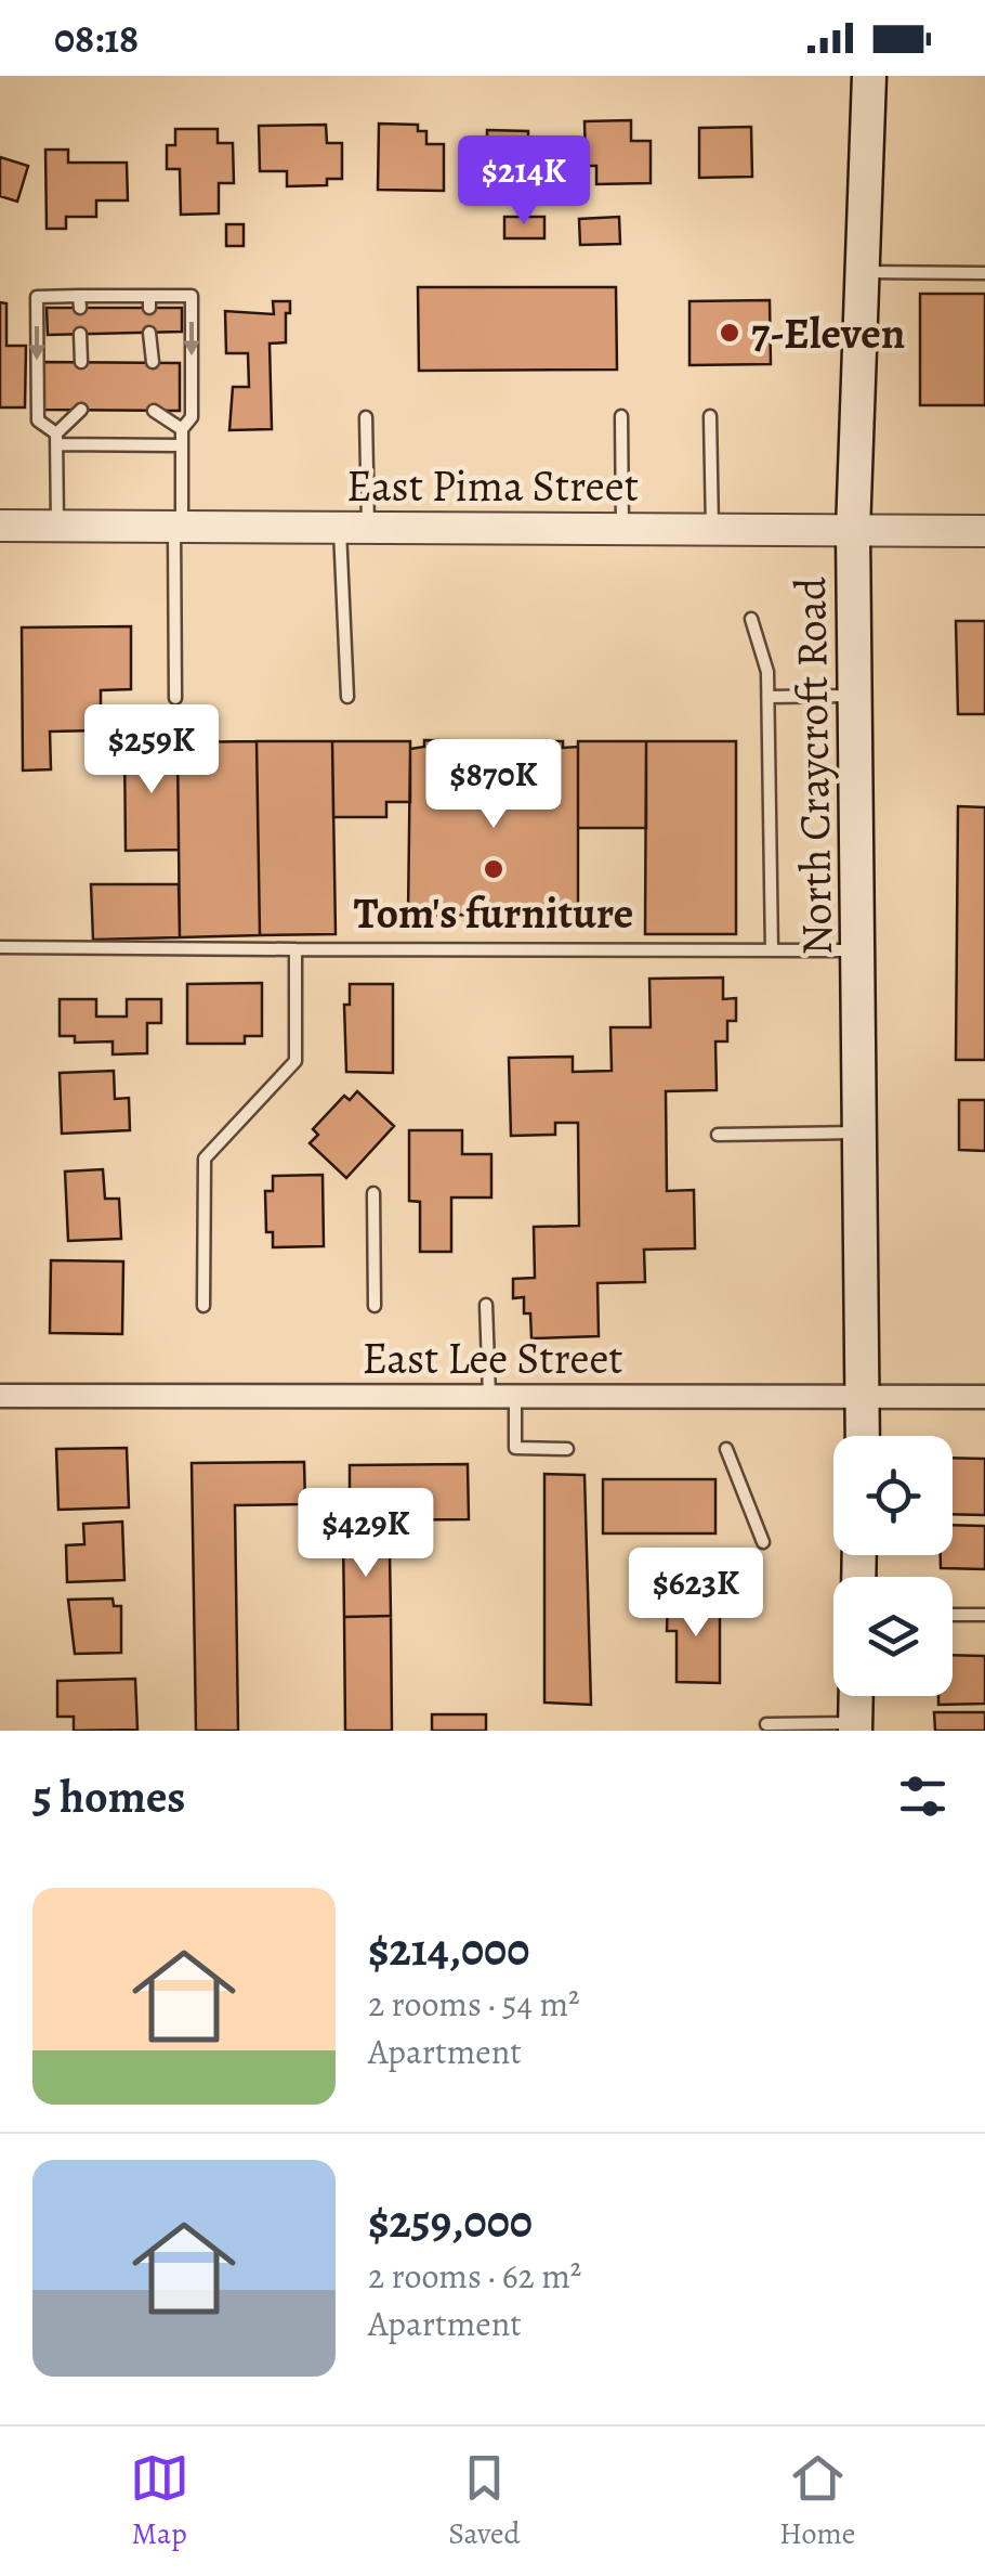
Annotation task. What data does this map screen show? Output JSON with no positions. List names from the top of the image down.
{
  "streets": {
    "main road": ["North Craycroft Road"],
    "street": ["East Pima Street", "East Lee Street"]
  },
  "crossings": [
    ["East Pima Street", "North Craycroft Road"],
    ["North Craycroft Road", "East Lee Street"]
  ],
  "places": ["7-Eleven", "Tom's furniture"],
  "page": {
    "status": "08:18",
    "price": [
      "$214K",
      "$259K",
      "$870K",
      "$429K",
      "$623K"
    ],
    "heading": "5 homes",
    "list": [
      {
        "name": "$214,000",
        "note": "2 rooms · 54 m² · Apartment"
      },
      {
        "name": "$259,000",
        "note": "2 rooms · 62 m² · Apartment"
      }
    ],
    "tabs": ["Map", "Saved", "Home"]
  }
}
